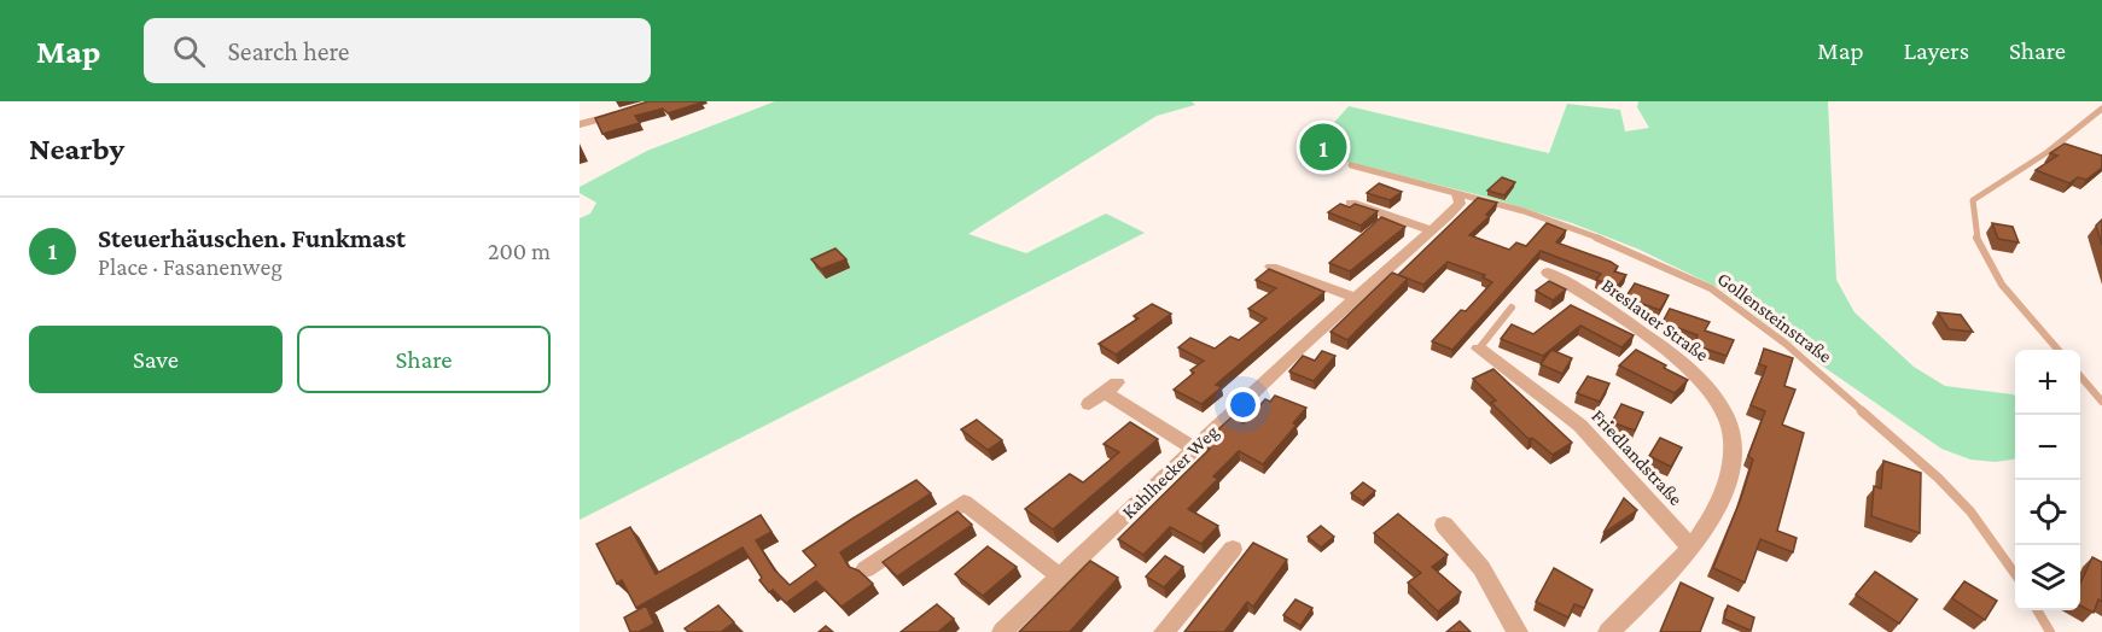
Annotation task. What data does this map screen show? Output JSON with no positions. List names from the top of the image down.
{
  "streets": {
    "street": ["Breslauer Straße", "Friedlandstraße", "Kahlhecker Weg"],
    "lane": ["Gollensteinstraße"]
  },
  "crossings": [
    ["Gollensteinstraße", "Kahlhecker Weg"],
    ["Breslauer Straße", "Friedlandstraße"]
  ],
  "page": {
    "header": "Map",
    "search": "Search here",
    "nav": ["Map", "Layers", "Share"],
    "heading": "Nearby",
    "pins": "1",
    "list": [
      {
        "mark": "1",
        "name": "Steuerhäuschen. Funkmast",
        "note": "Place · Fasanenweg",
        "value": "200 m"
      }
    ],
    "buttons": ["Save", "Share"],
    "map_buttons": ["+", "−"]
  }
}
